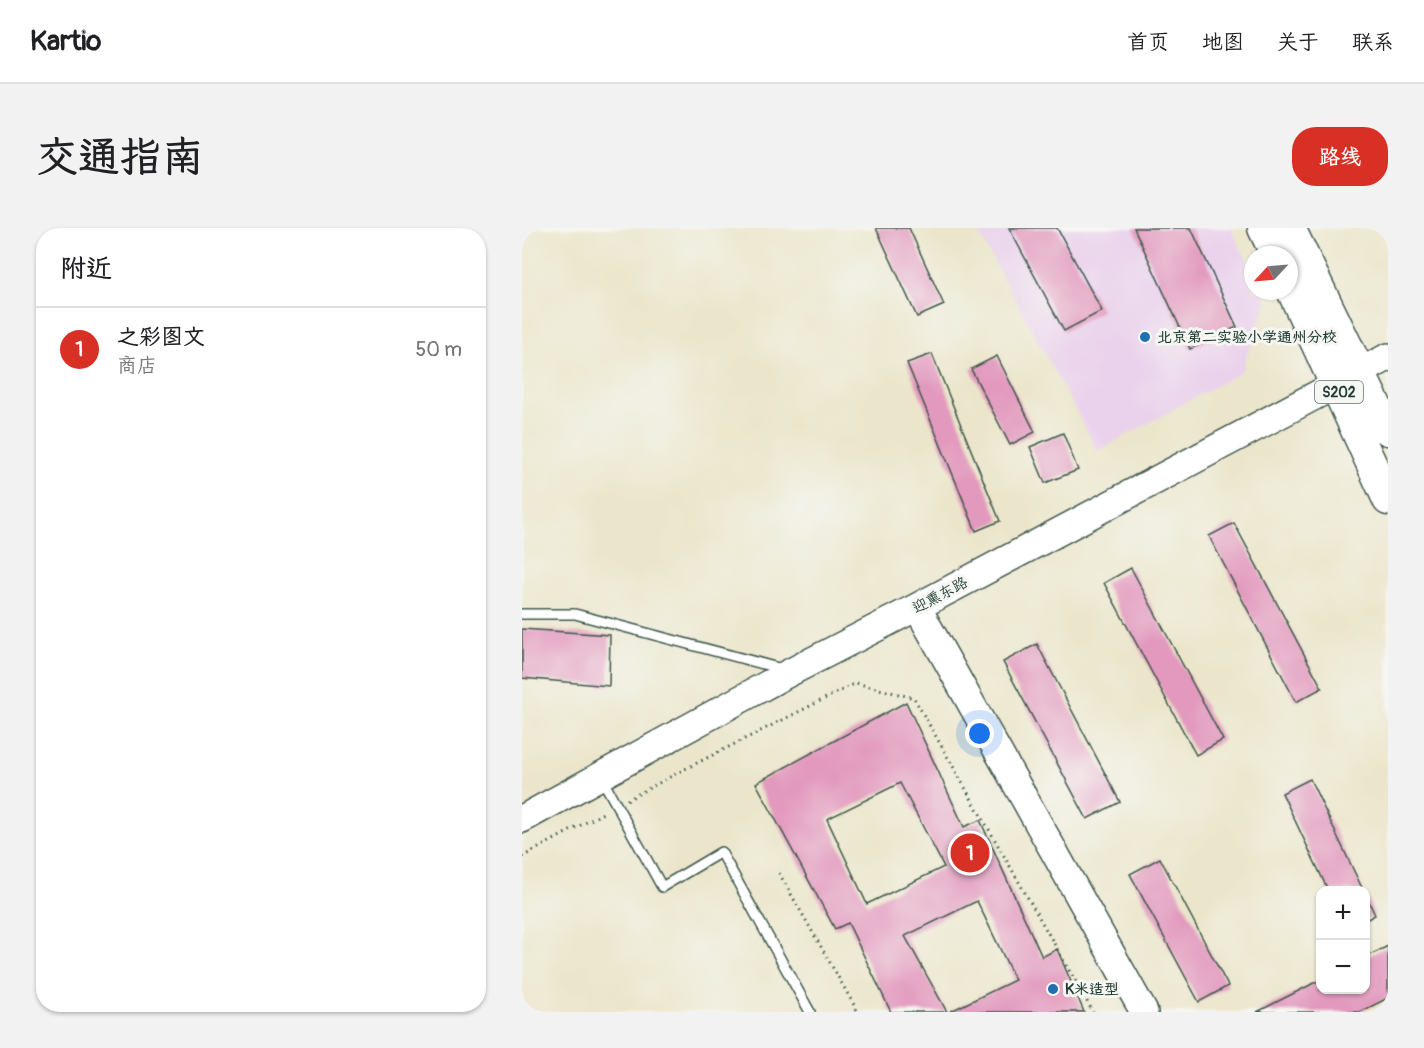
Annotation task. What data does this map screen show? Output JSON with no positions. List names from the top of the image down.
{
  "streets": {
    "main road": ["S202"],
    "street": ["迎熏东路"]
  },
  "crossings": [
    ["S202", "迎熏东路"]
  ],
  "places": ["北京第二实验小学通州分校", "K米造型"],
  "north": "bottom left",
  "page": {
    "header": "Kartio",
    "nav": [
      "首页",
      "地图",
      "关于",
      "联系"
    ],
    "buttons": "路线",
    "title": "交通指南",
    "heading": "附近",
    "list": [
      {
        "mark": "1",
        "name": "之彩图文",
        "note": "商店",
        "value": "50 m"
      }
    ],
    "pins": "1",
    "map_buttons": ["+", "−"]
  }
}
